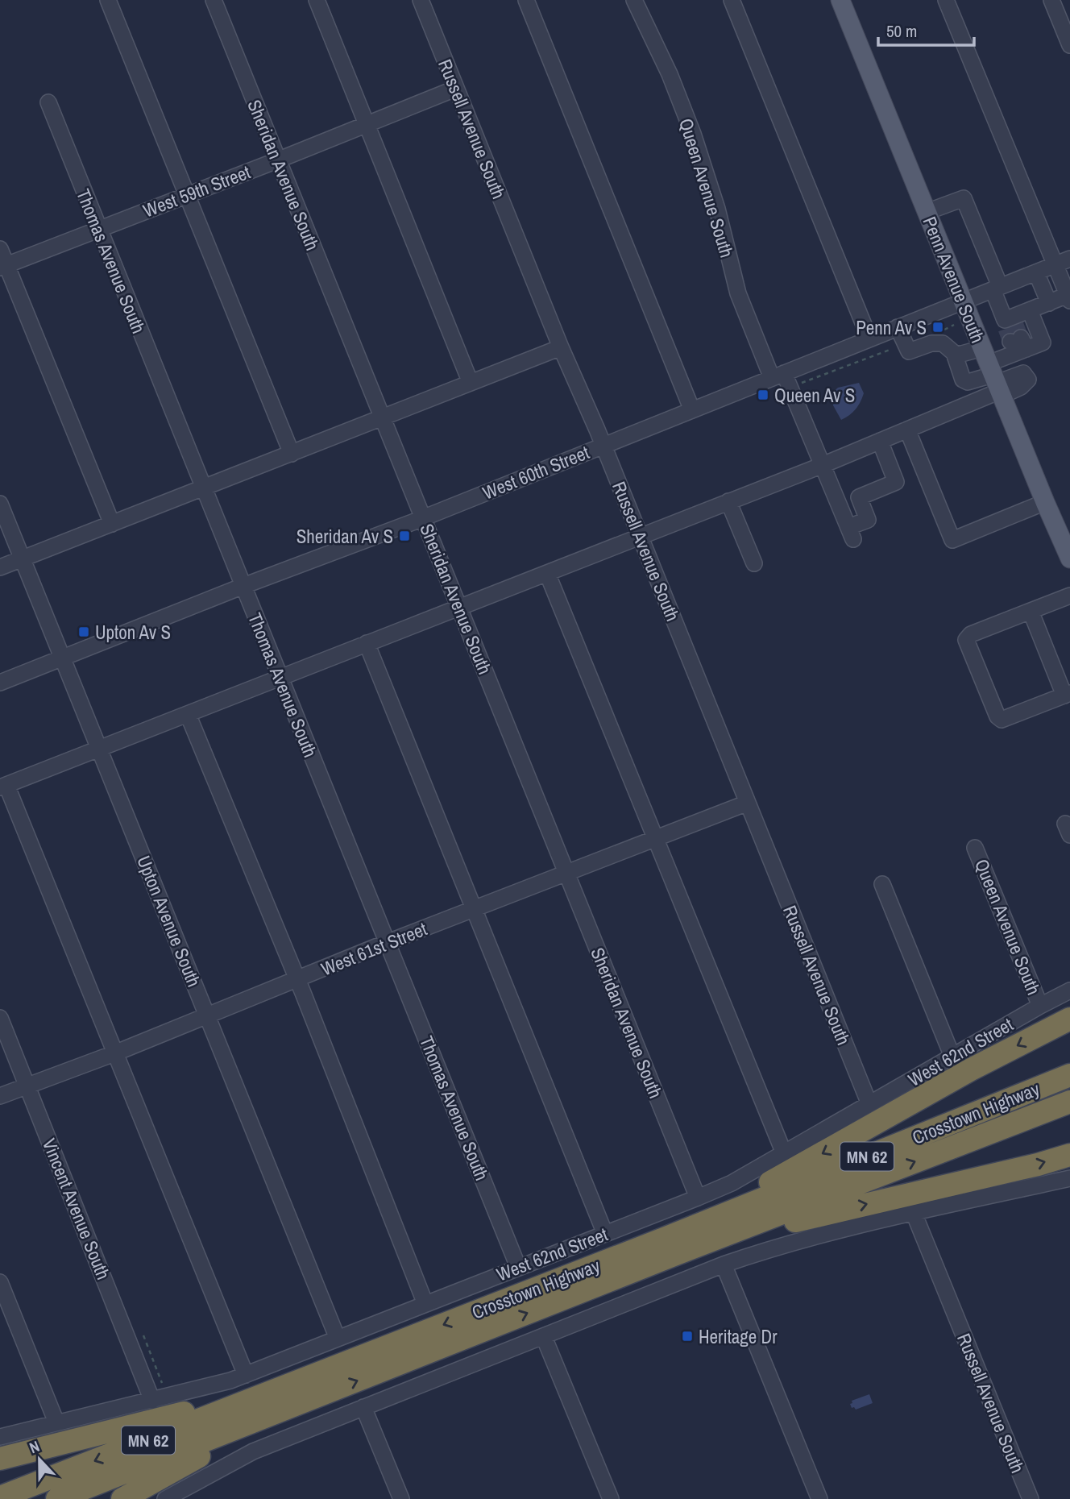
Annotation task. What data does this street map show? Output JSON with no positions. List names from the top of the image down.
{
  "streets": {
    "highway": ["Crosstown Highway", "MN 62"],
    "main road": ["Penn Avenue South"],
    "street": [
      "Russell Avenue South",
      "Sheridan Avenue South",
      "Queen Avenue South",
      "West 59th Street",
      "Thomas Avenue South",
      "West 60th Street",
      "Upton Avenue South",
      "West 61st Street",
      "West 62nd Street",
      "Vincent Avenue South"
    ]
  },
  "crossings": [
    ["Russell Avenue South", "West 59th Street"],
    ["Russell Avenue South", "West 60th Street"],
    ["Russell Avenue South", "West 61st Street"],
    ["Russell Avenue South", "West 62nd Street"],
    ["Sheridan Avenue South", "West 59th Street"],
    ["Sheridan Avenue South", "West 60th Street"],
    ["Sheridan Avenue South", "West 61st Street"],
    ["Sheridan Avenue South", "West 62nd Street"],
    ["Queen Avenue South", "West 60th Street"],
    ["Queen Avenue South", "West 62nd Street"],
    ["West 59th Street", "Thomas Avenue South"],
    ["Thomas Avenue South", "West 60th Street"],
    ["Thomas Avenue South", "West 61st Street"],
    ["Thomas Avenue South", "West 62nd Street"],
    ["Penn Avenue South", "West 60th Street"],
    ["West 60th Street", "Upton Avenue South"],
    ["Upton Avenue South", "West 61st Street"],
    ["Upton Avenue South", "West 62nd Street"],
    ["West 61st Street", "Vincent Avenue South"],
    ["West 62nd Street", "Vincent Avenue South"]
  ],
  "places": {
    "transit": [
      "Penn Av S",
      "Queen Av S",
      "Sheridan Av S",
      "Upton Av S",
      "Heritage Dr"
    ]
  },
  "scale_bar": "50 m",
  "north": "top"
}
